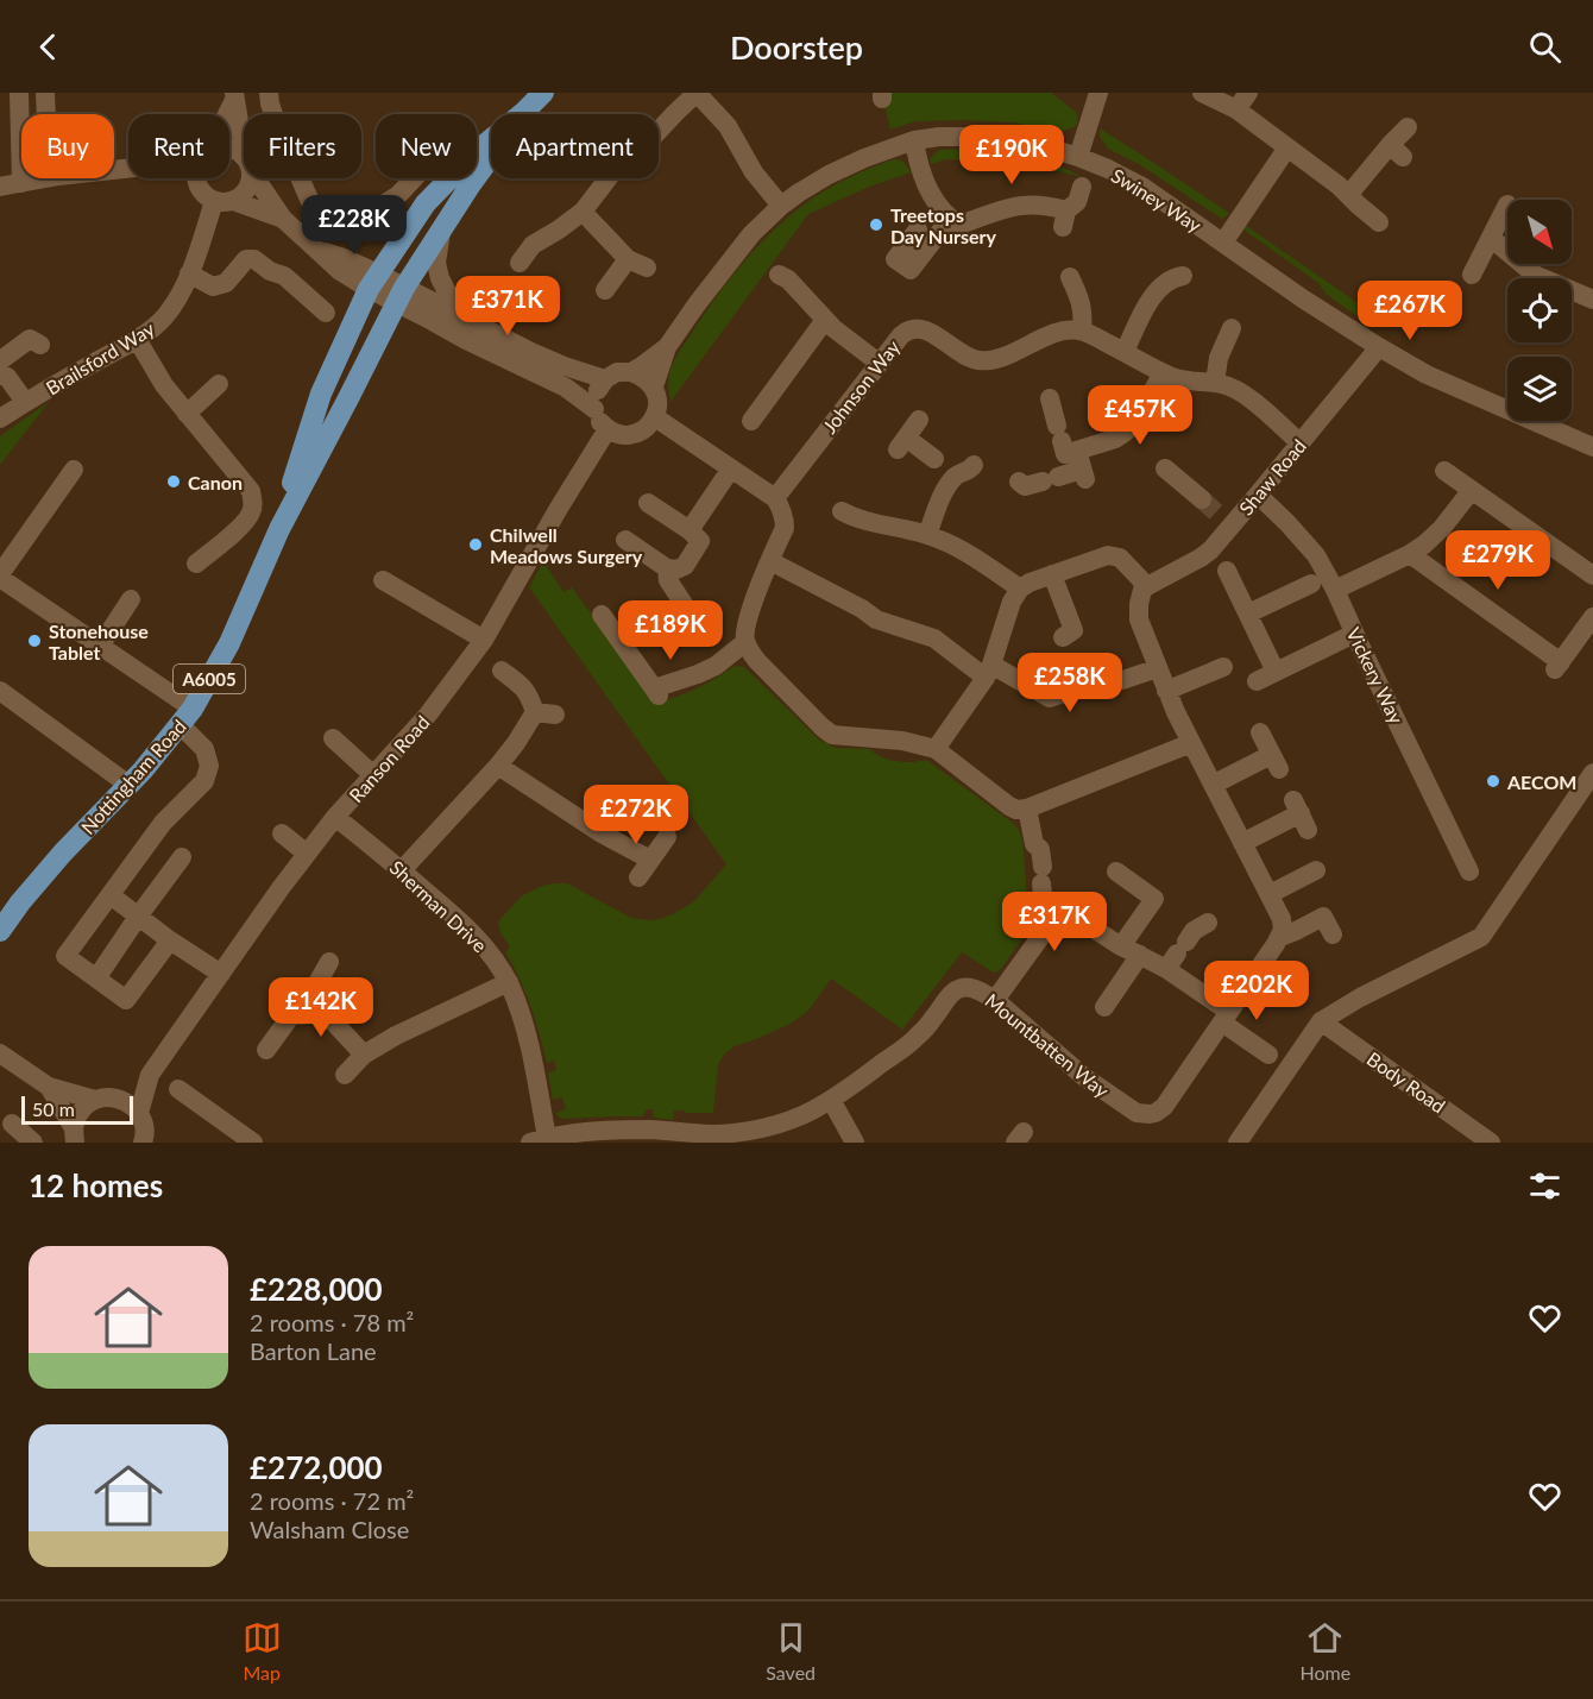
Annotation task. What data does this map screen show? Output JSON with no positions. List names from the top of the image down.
{
  "streets": {
    "main road": ["A6005", "Nottingham Road"],
    "street": [
      "Swiney Way",
      "Brailsford Way",
      "Johnson Way",
      "Shaw Road",
      "Vickery Way",
      "Ranson Road",
      "Sherman Drive",
      "Mountbatten Way",
      "Body Road"
    ]
  },
  "crossings": [
    ["Swiney Way", "Shaw Road"],
    ["Swiney Way", "Ranson Road"],
    ["Shaw Road", "Vickery Way"],
    ["Ranson Road", "Sherman Drive"],
    ["Sherman Drive", "Mountbatten Way"]
  ],
  "places": [
    "Treetops Day Nursery",
    "Canon",
    "Chilwell Meadows Surgery",
    "Stonehouse Tablet",
    "AECOM"
  ],
  "scale_bar": "50 m",
  "north": "bottom right",
  "page": {
    "header": "Doorstep",
    "chip": [
      "Buy",
      "Rent",
      "Filters",
      "New",
      "Apartment"
    ],
    "price": [
      "£190K",
      "£228K",
      "£371K",
      "£267K",
      "£457K",
      "£279K",
      "£189K",
      "£258K",
      "£272K",
      "£317K",
      "£202K",
      "£142K"
    ],
    "scale": "50 m",
    "heading": "12 homes",
    "list": [
      {
        "name": "£228,000",
        "note": "2 rooms · 78 m² · Barton Lane"
      },
      {
        "name": "£272,000",
        "note": "2 rooms · 72 m² · Walsham Close"
      }
    ],
    "tabs": ["Map", "Saved", "Home"]
  }
}
